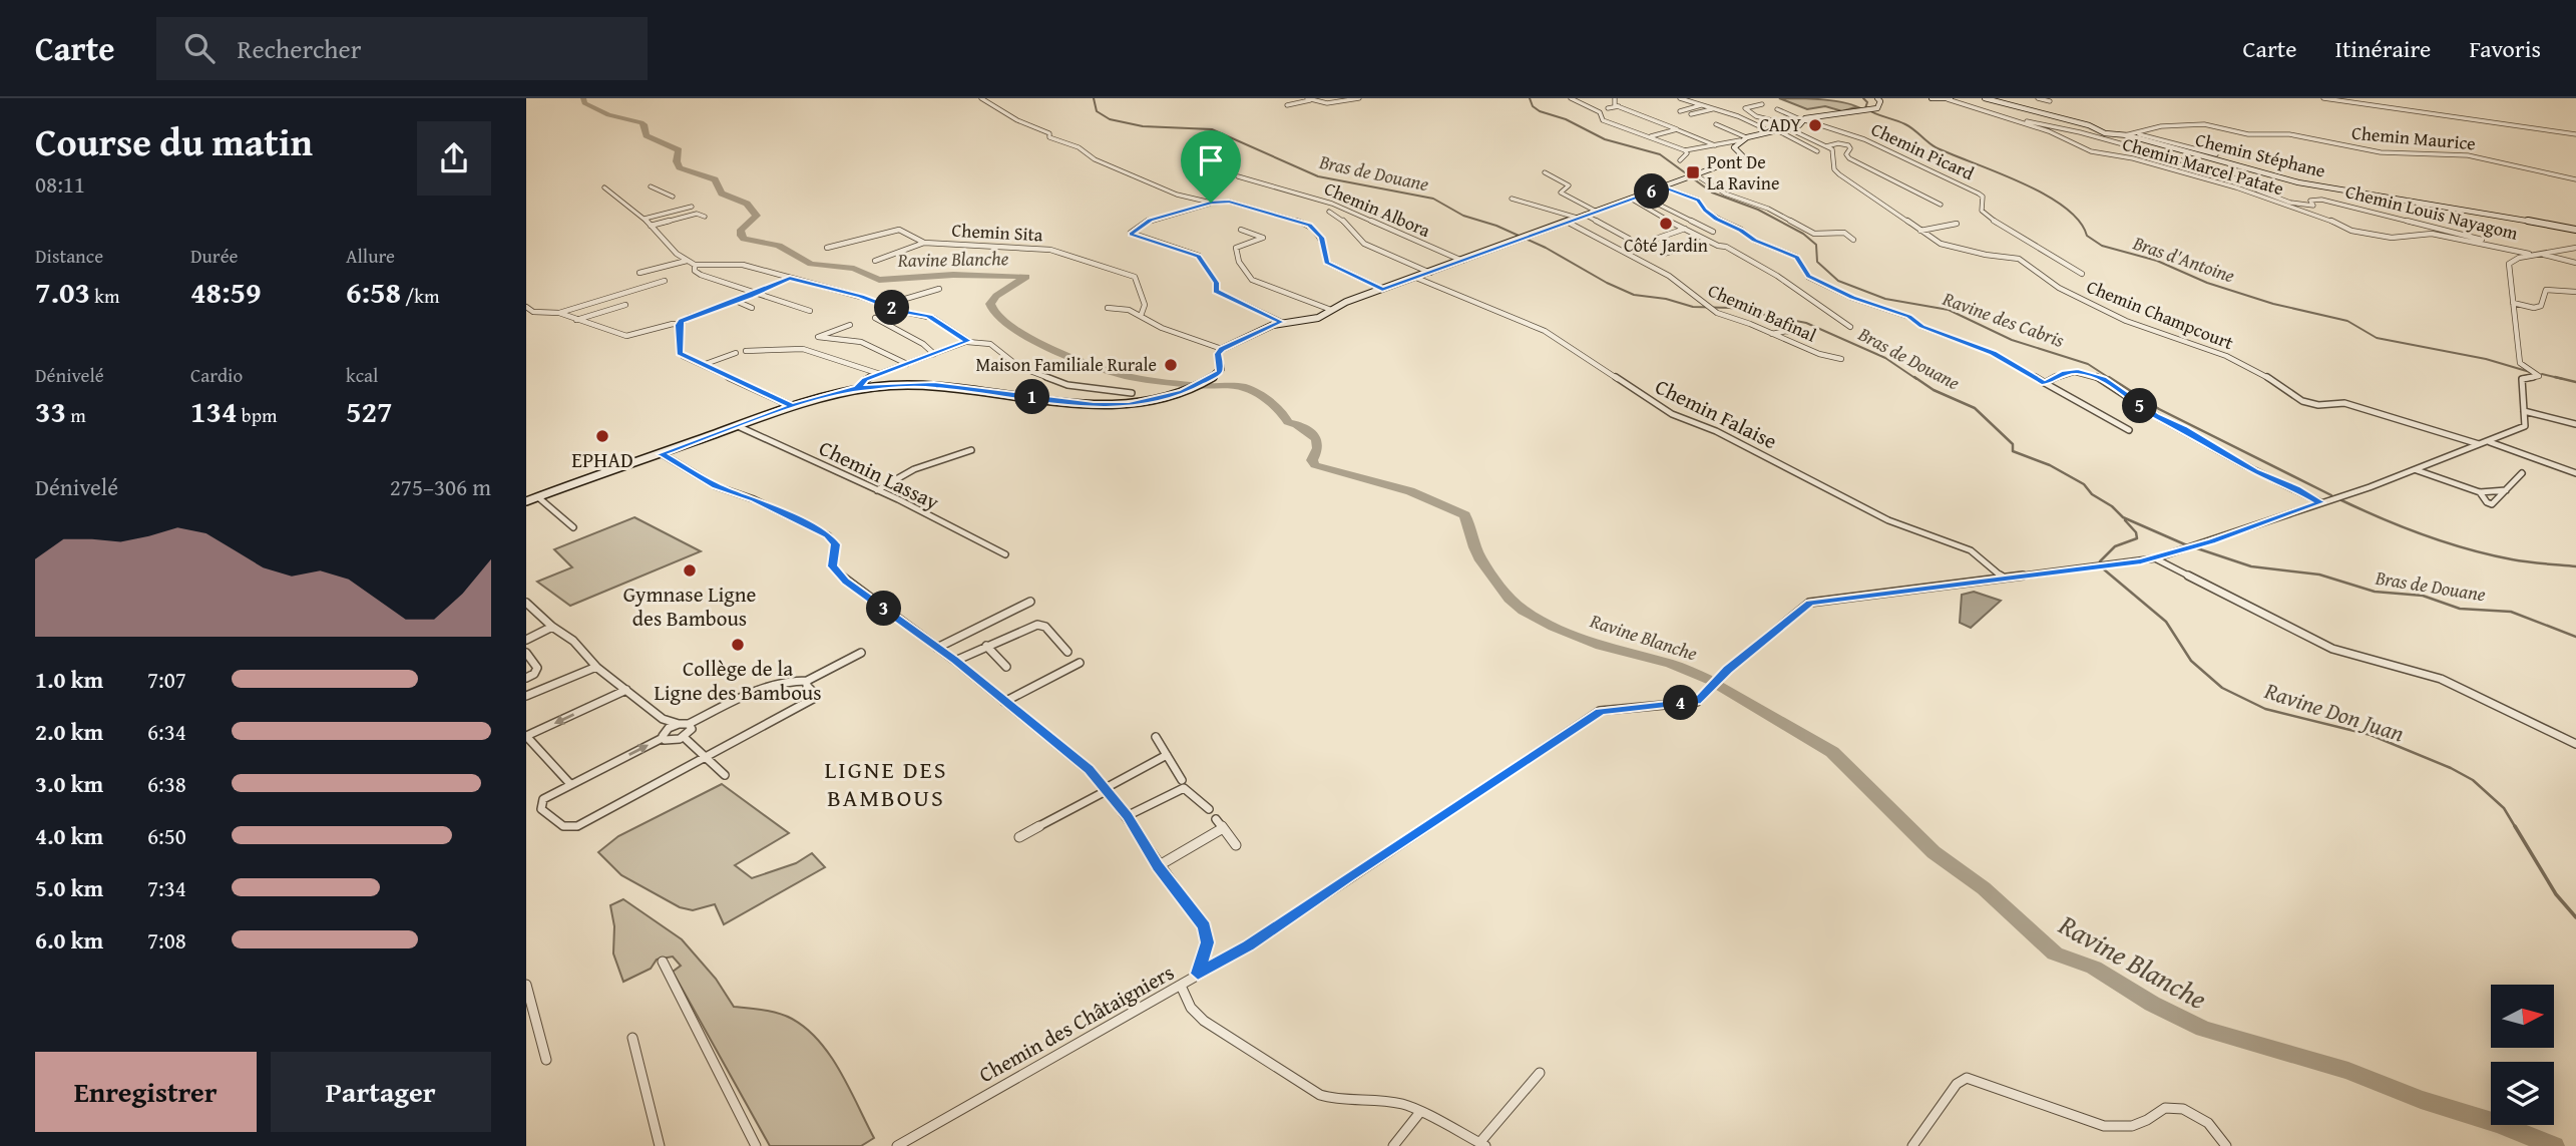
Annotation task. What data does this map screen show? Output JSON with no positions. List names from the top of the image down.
{
  "streets": {
    "main road": ["Chemin Stéphane"],
    "street": [
      "Chemin Maurice",
      "Chemin Picard",
      "Chemin Marcel Patate",
      "Chemin Albora",
      "Chemin Louis Nayagom",
      "Chemin Sita",
      "Chemin Bafinal",
      "Chemin Champcourt",
      "Chemin Falaise",
      "Chemin Lassay",
      "Chemin des Châtaigniers"
    ]
  },
  "crossings": [
    ["Chemin Maurice", "Chemin Stéphane"],
    ["Chemin Marcel Patate", "Chemin Louis Nayagom"],
    ["Chemin Champcourt", "Chemin des Châtaigniers"],
    ["Chemin Falaise", "Chemin des Châtaigniers"]
  ],
  "districts": ["LIGNE DES BAMBOUS"],
  "water": [
    "Bras de Douane",
    "Ravine Blanche",
    "Bras d'Antoine",
    "Ravine des Cabris",
    "Ravine Don Juan"
  ],
  "places": {
    "other": [
      "CADY",
      "Côté Jardin",
      "Maison Familiale Rurale",
      "EPHAD",
      "Gymnase Ligne des Bambous",
      "Collège de la Ligne des Bambous"
    ],
    "transit": ["Pont De La Ravine"]
  },
  "north": "right",
  "page": {
    "header": "Carte",
    "search": "Rechercher",
    "nav": ["Carte", "Itinéraire", "Favoris"],
    "heading": ["Course du matin", "08:11"],
    "pins": [
      "6",
      "2",
      "1",
      "5",
      "3",
      "4"
    ],
    "stats": [
      ["Distance", "7.03 km"],
      ["Durée", "48:59"],
      ["Allure", "6:58 /km"],
      ["Dénivelé", "33 m"],
      ["Cardio", "134 bpm"],
      ["kcal", "527"]
    ],
    "chart": ["Dénivelé", "275–306 m"],
    "list": [
      {
        "name": "1.0 km",
        "note": "7:07"
      },
      {
        "name": "2.0 km",
        "note": "6:34"
      },
      {
        "name": "3.0 km",
        "note": "6:38"
      },
      {
        "name": "4.0 km",
        "note": "6:50"
      },
      {
        "name": "5.0 km",
        "note": "7:34"
      },
      {
        "name": "6.0 km",
        "note": "7:08"
      }
    ],
    "buttons": ["Enregistrer", "Partager"]
  }
}
